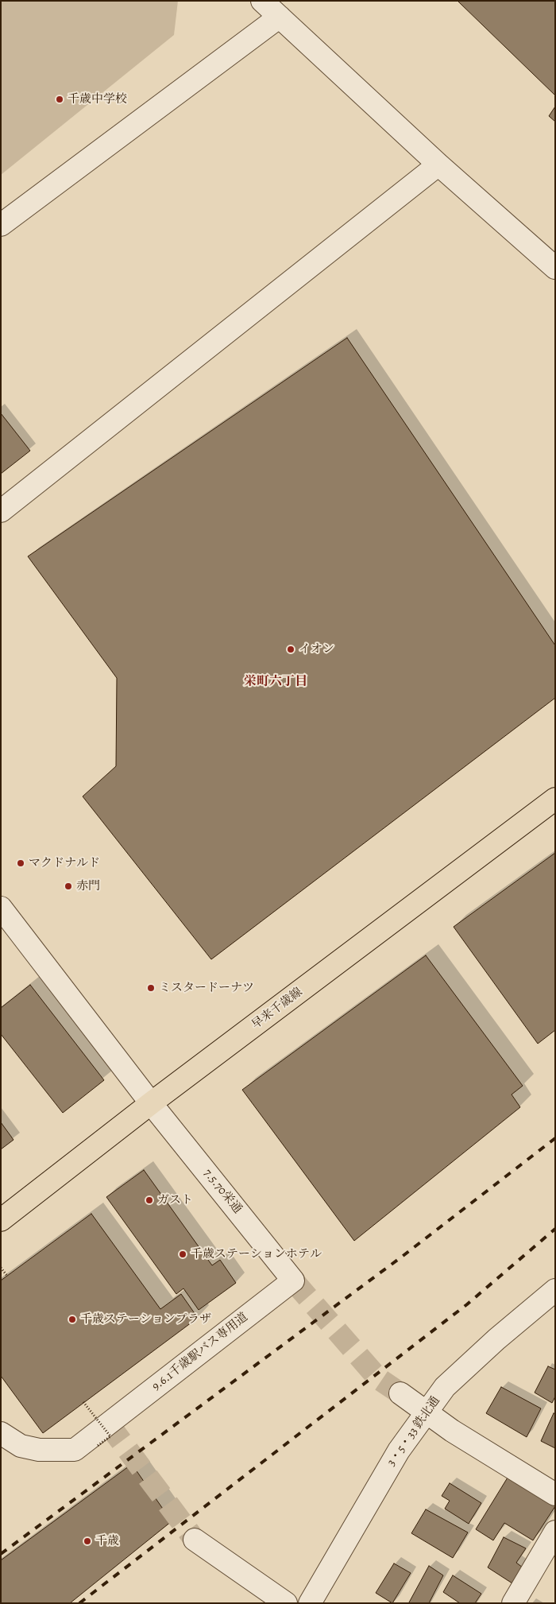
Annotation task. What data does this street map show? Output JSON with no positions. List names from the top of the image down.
{
  "streets": {
    "main road": ["早来千歳線"],
    "street": ["7.5.70栄通", "9.6.1千歳駅バス専用道", "3・5・33 鉄北通"]
  },
  "crossings": [
    ["早来千歳線", "7.5.70栄通"],
    ["7.5.70栄通", "9.6.1千歳駅バス専用道"]
  ],
  "districts": ["栄町六丁目"],
  "places": [
    "千歳中学校",
    "イオン",
    "マクドナルド",
    "赤門",
    "ミスタードーナツ",
    "ガスト",
    "千歳ステーションホテル",
    "千歳ステーションプラザ",
    "千歳"
  ]
}
